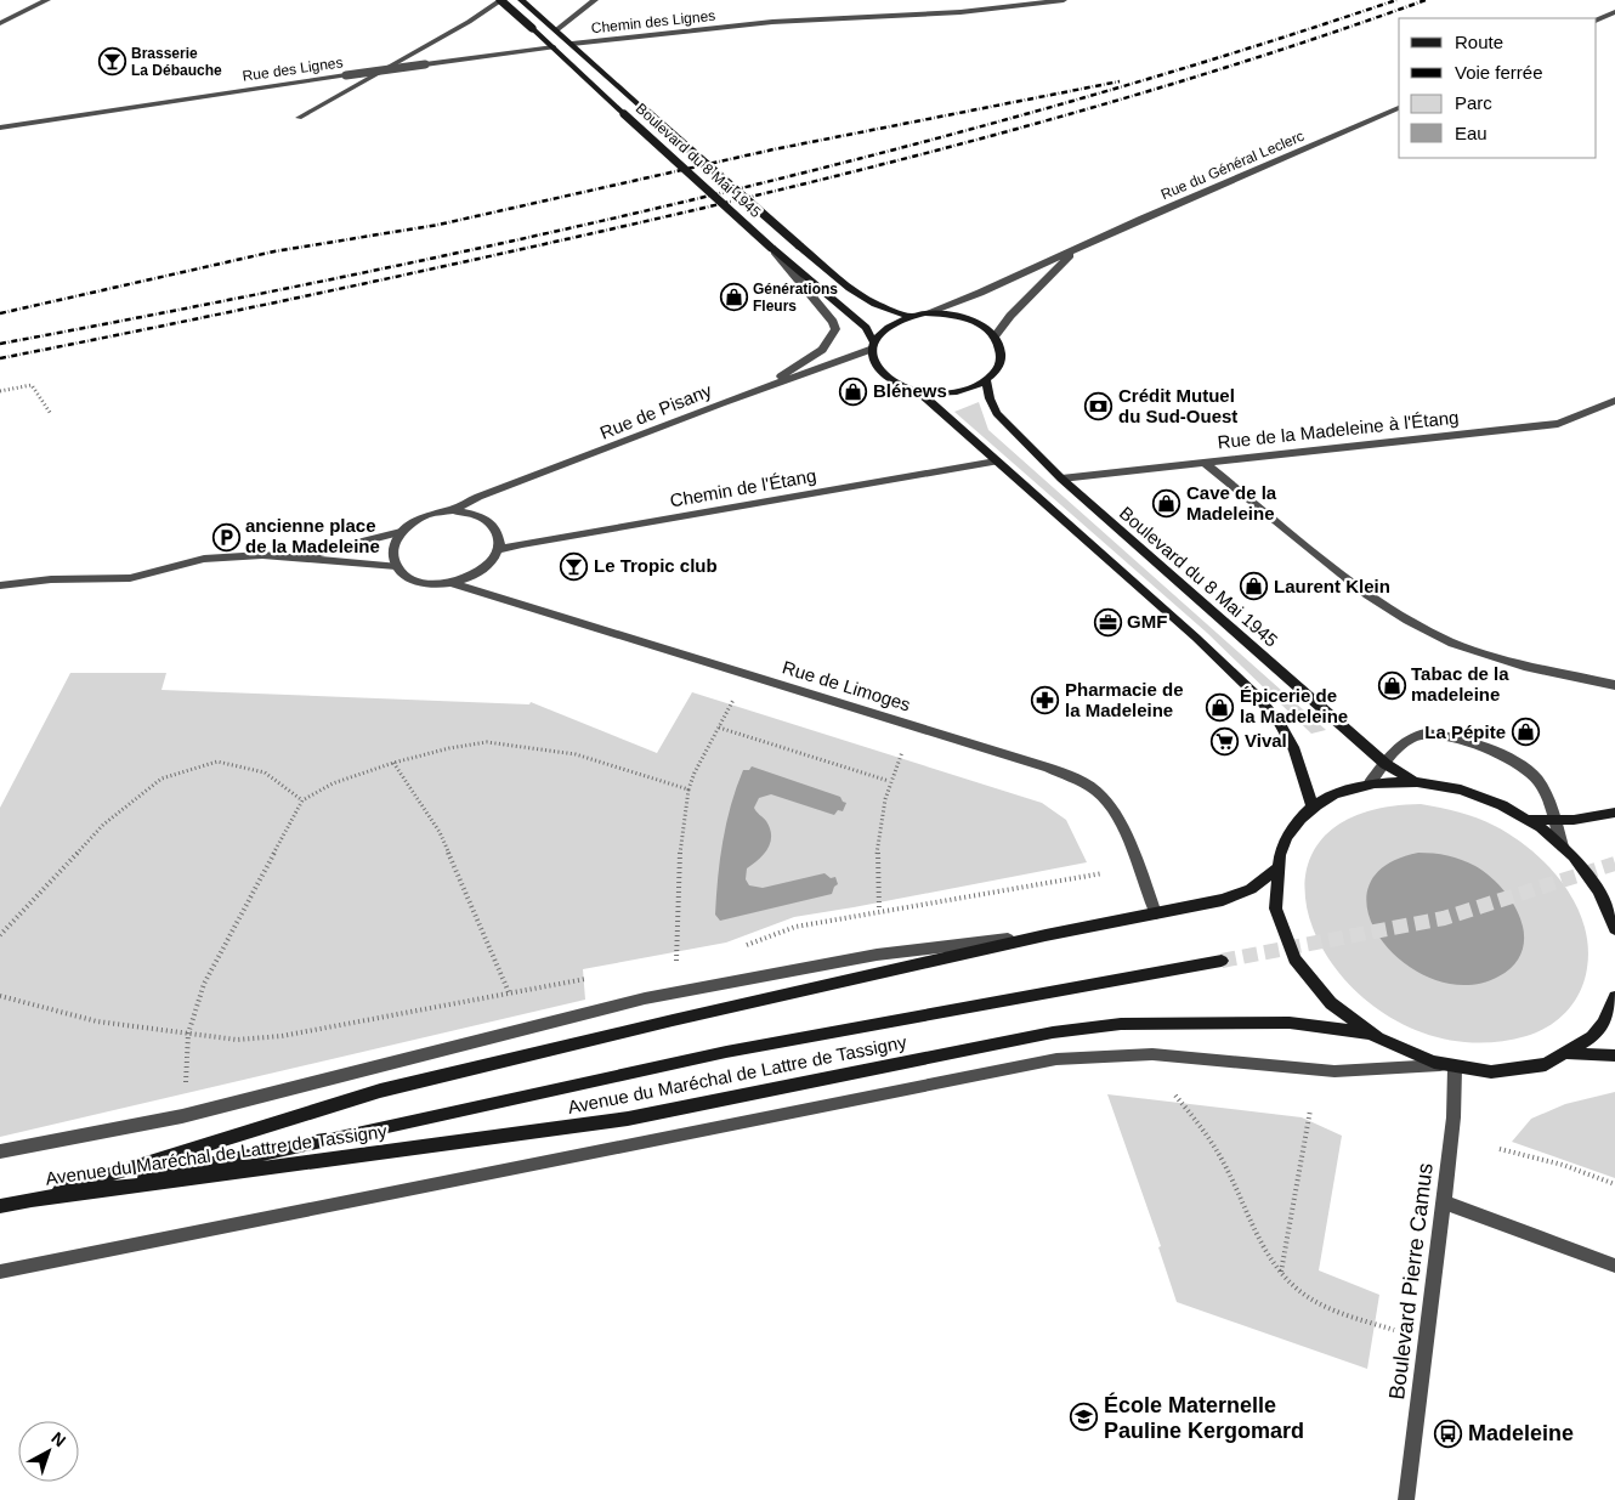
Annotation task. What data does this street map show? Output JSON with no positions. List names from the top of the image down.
{
  "streets": {
    "main road": ["Boulevard du 8 Mai 1945", "Avenue du Maréchal de Lattre de Tassigny"],
    "street": [
      "Chemin des Lignes",
      "Rue des Lignes",
      "Rue du Général Leclerc",
      "Rue de Pisany",
      "Rue de la Madeleine à l'Étang",
      "Chemin de l'Étang",
      "Rue de Limoges",
      "Boulevard Pierre Camus"
    ]
  },
  "crossings": [
    ["Chemin des Lignes", "Boulevard du 8 Mai 1945"],
    ["Rue des Lignes", "Boulevard du 8 Mai 1945"],
    ["Boulevard du 8 Mai 1945", "Rue de Pisany"],
    ["Boulevard du 8 Mai 1945", "Rue de la Madeleine à l'Étang"],
    ["Rue de Pisany", "Chemin de l'Étang"],
    ["Rue de Pisany", "Rue de Limoges"],
    ["Chemin de l'Étang", "Rue de Limoges"],
    ["Rue de Limoges", "Avenue du Maréchal de Lattre de Tassigny"]
  ],
  "places": {
    "bar": ["Brasserie La Débauche", "Le Tropic club"],
    "shop": [
      "Générations Fleurs",
      "Blénews",
      "Cave de la Madeleine",
      "Laurent Klein",
      "Tabac de la madeleine",
      "Épicerie de la Madeleine",
      "La Pépite"
    ],
    "bank": ["Crédit Mutuel du Sud-Ouest"],
    "parking": ["ancienne place de la Madeleine"],
    "office": ["GMF"],
    "pharmacy": ["Pharmacie de la Madeleine"],
    "supermarket": ["Vival"],
    "school or university": ["École Maternelle Pauline Kergomard"],
    "bus stop": ["Madeleine"]
  },
  "legend": [
    "Route",
    "Voie ferrée",
    "Parc",
    "Eau"
  ],
  "north": "top right"
}
